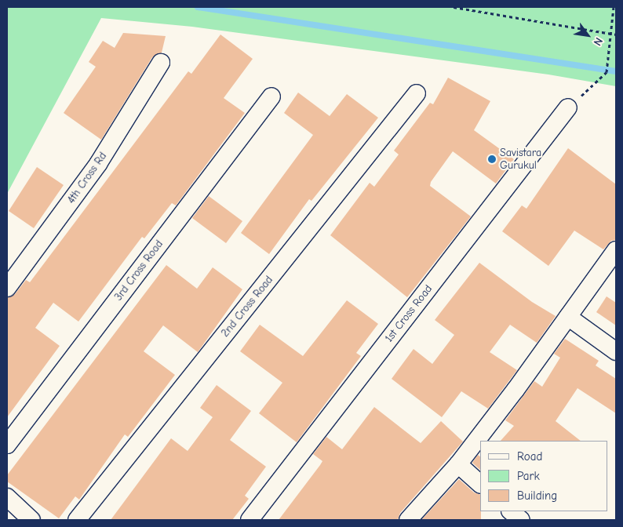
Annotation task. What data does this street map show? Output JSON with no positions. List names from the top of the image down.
{
  "streets": {
    "street": [
      "4th Cross Rd",
      "3rd Cross Road",
      "2nd Cross Road",
      "1st Cross Road"
    ]
  },
  "places": ["Savistara Gurukul"],
  "legend": ["Road", "Park", "Building"],
  "north": "bottom right"
}
